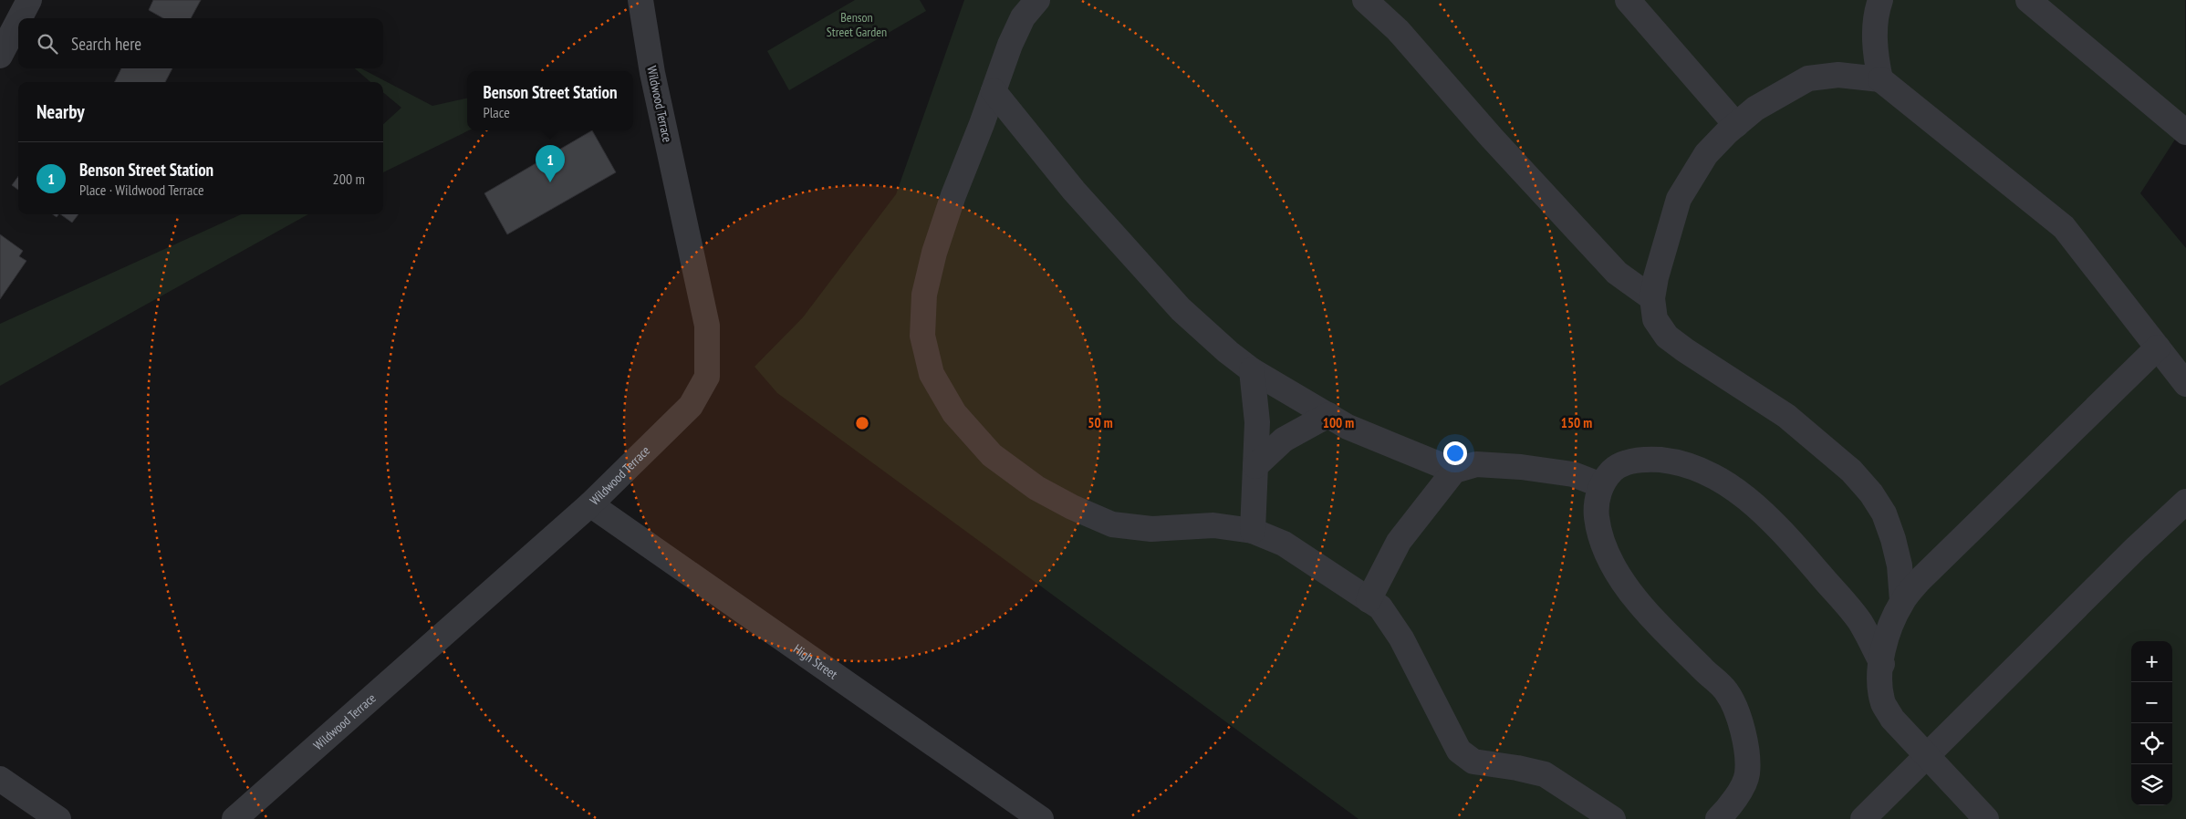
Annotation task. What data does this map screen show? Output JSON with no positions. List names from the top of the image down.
{
  "streets": {
    "street": ["Wildwood Terrace", "High Street"]
  },
  "crossings": [
    ["Wildwood Terrace", "High Street"]
  ],
  "parks": ["Benson Street Garden"],
  "page": {
    "search": "Search here",
    "popup": ["Benson Street Station", "Place"],
    "heading": "Nearby",
    "list": [
      {
        "mark": "1",
        "name": "Benson Street Station",
        "note": "Place · Wildwood Terrace",
        "value": "200 m"
      }
    ],
    "pins": "1",
    "map_buttons": ["+", "−"]
  },
  "rings": ["50 m", "100 m", "150 m"]
}
